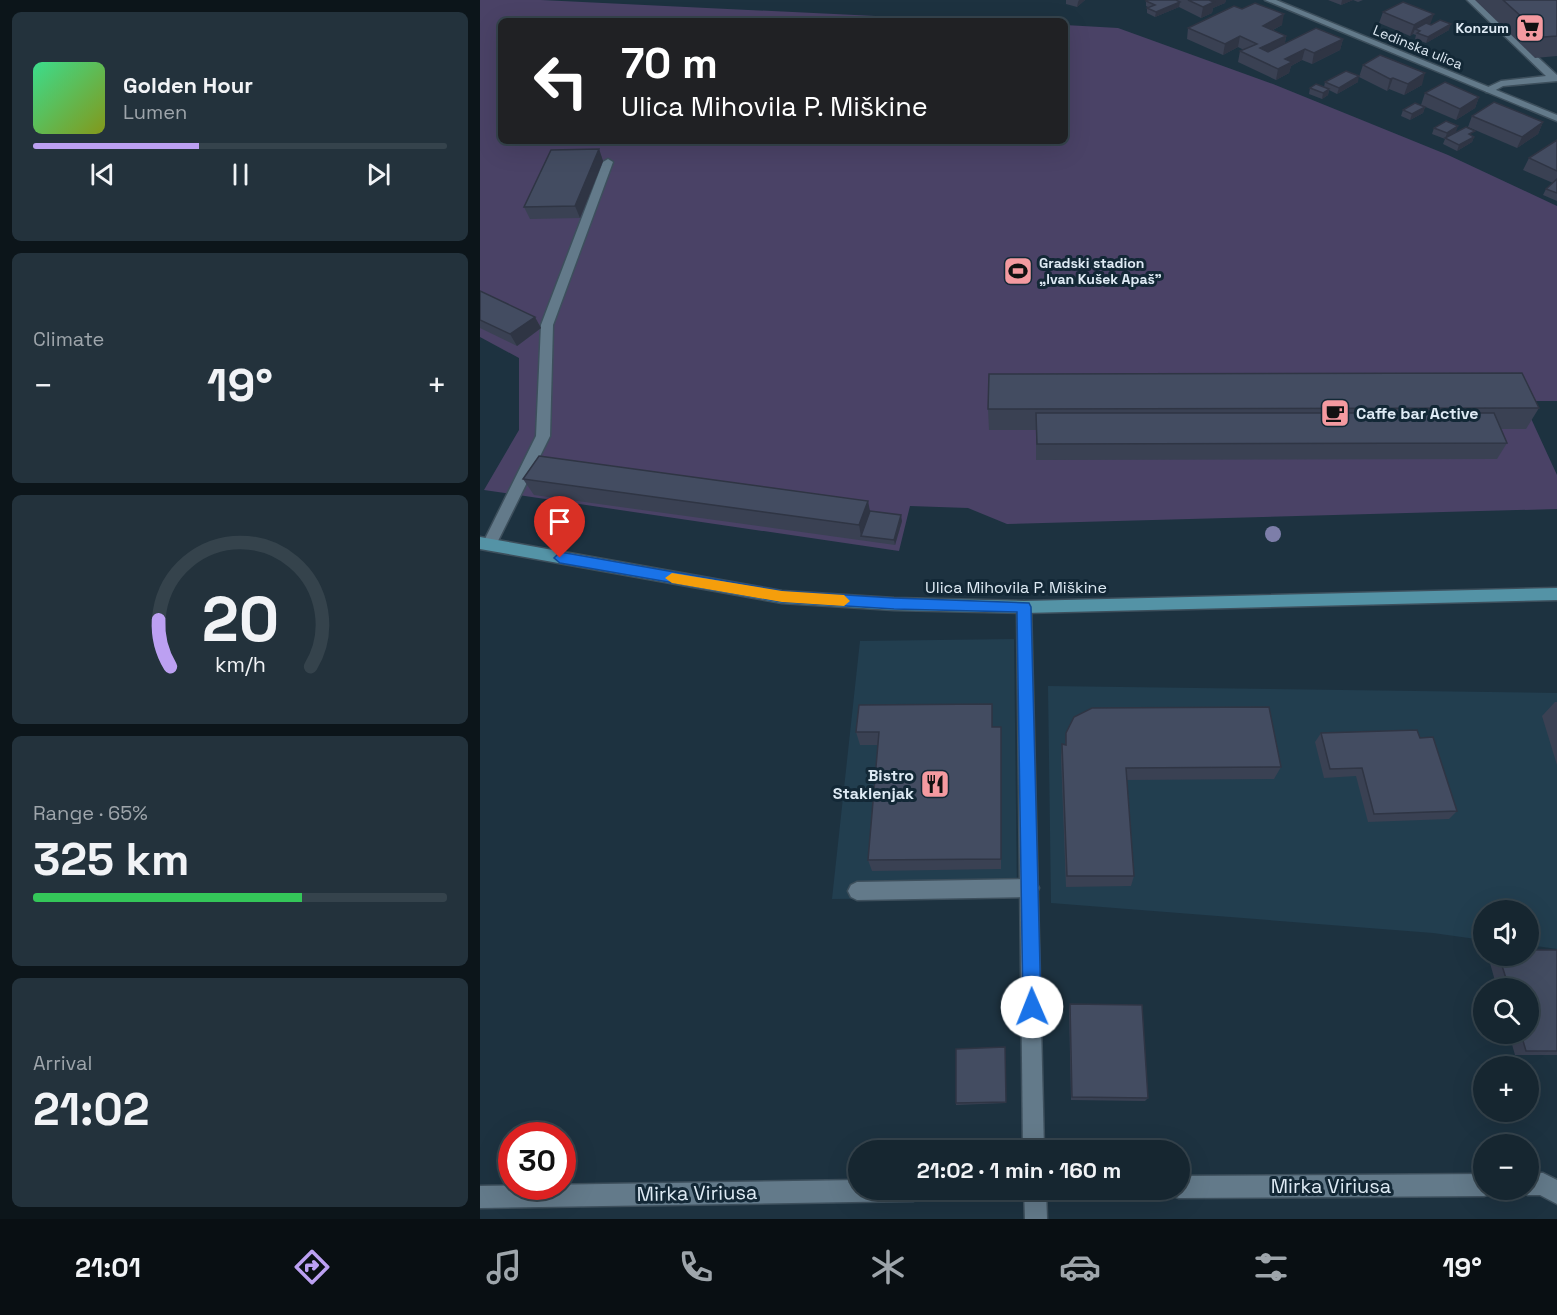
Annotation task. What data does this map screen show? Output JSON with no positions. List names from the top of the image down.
{
  "streets": {
    "main road": ["Ulica Mihovila P. Miškine"],
    "street": ["Ledinska ulica", "Mirka Viriusa"]
  },
  "places": {
    "supermarket": ["Konzum"],
    "sports": ["Gradski stadion „Ivan Kušek Apaš”"],
    "cafe": ["Caffe bar Active"],
    "restaurant": ["Bistro Staklenjak"]
  },
  "page": {
    "turn": ["70 m", "Ulica Mihovila P. Miškine"],
    "song": ["Golden Hour", "Lumen"],
    "tile": [
      "Climate",
      ["Range · 65%", "325 km"],
      ["Arrival", "21:02"]
    ],
    "heat": ["−", "19°", "+"],
    "map_buttons": ["+", "−"],
    "limit": "30",
    "trip": "21:02 · 1 min · 160 m",
    "tabs": ["21:01", "19°"],
    "gauge": ["20", "km/h"]
  }
}
